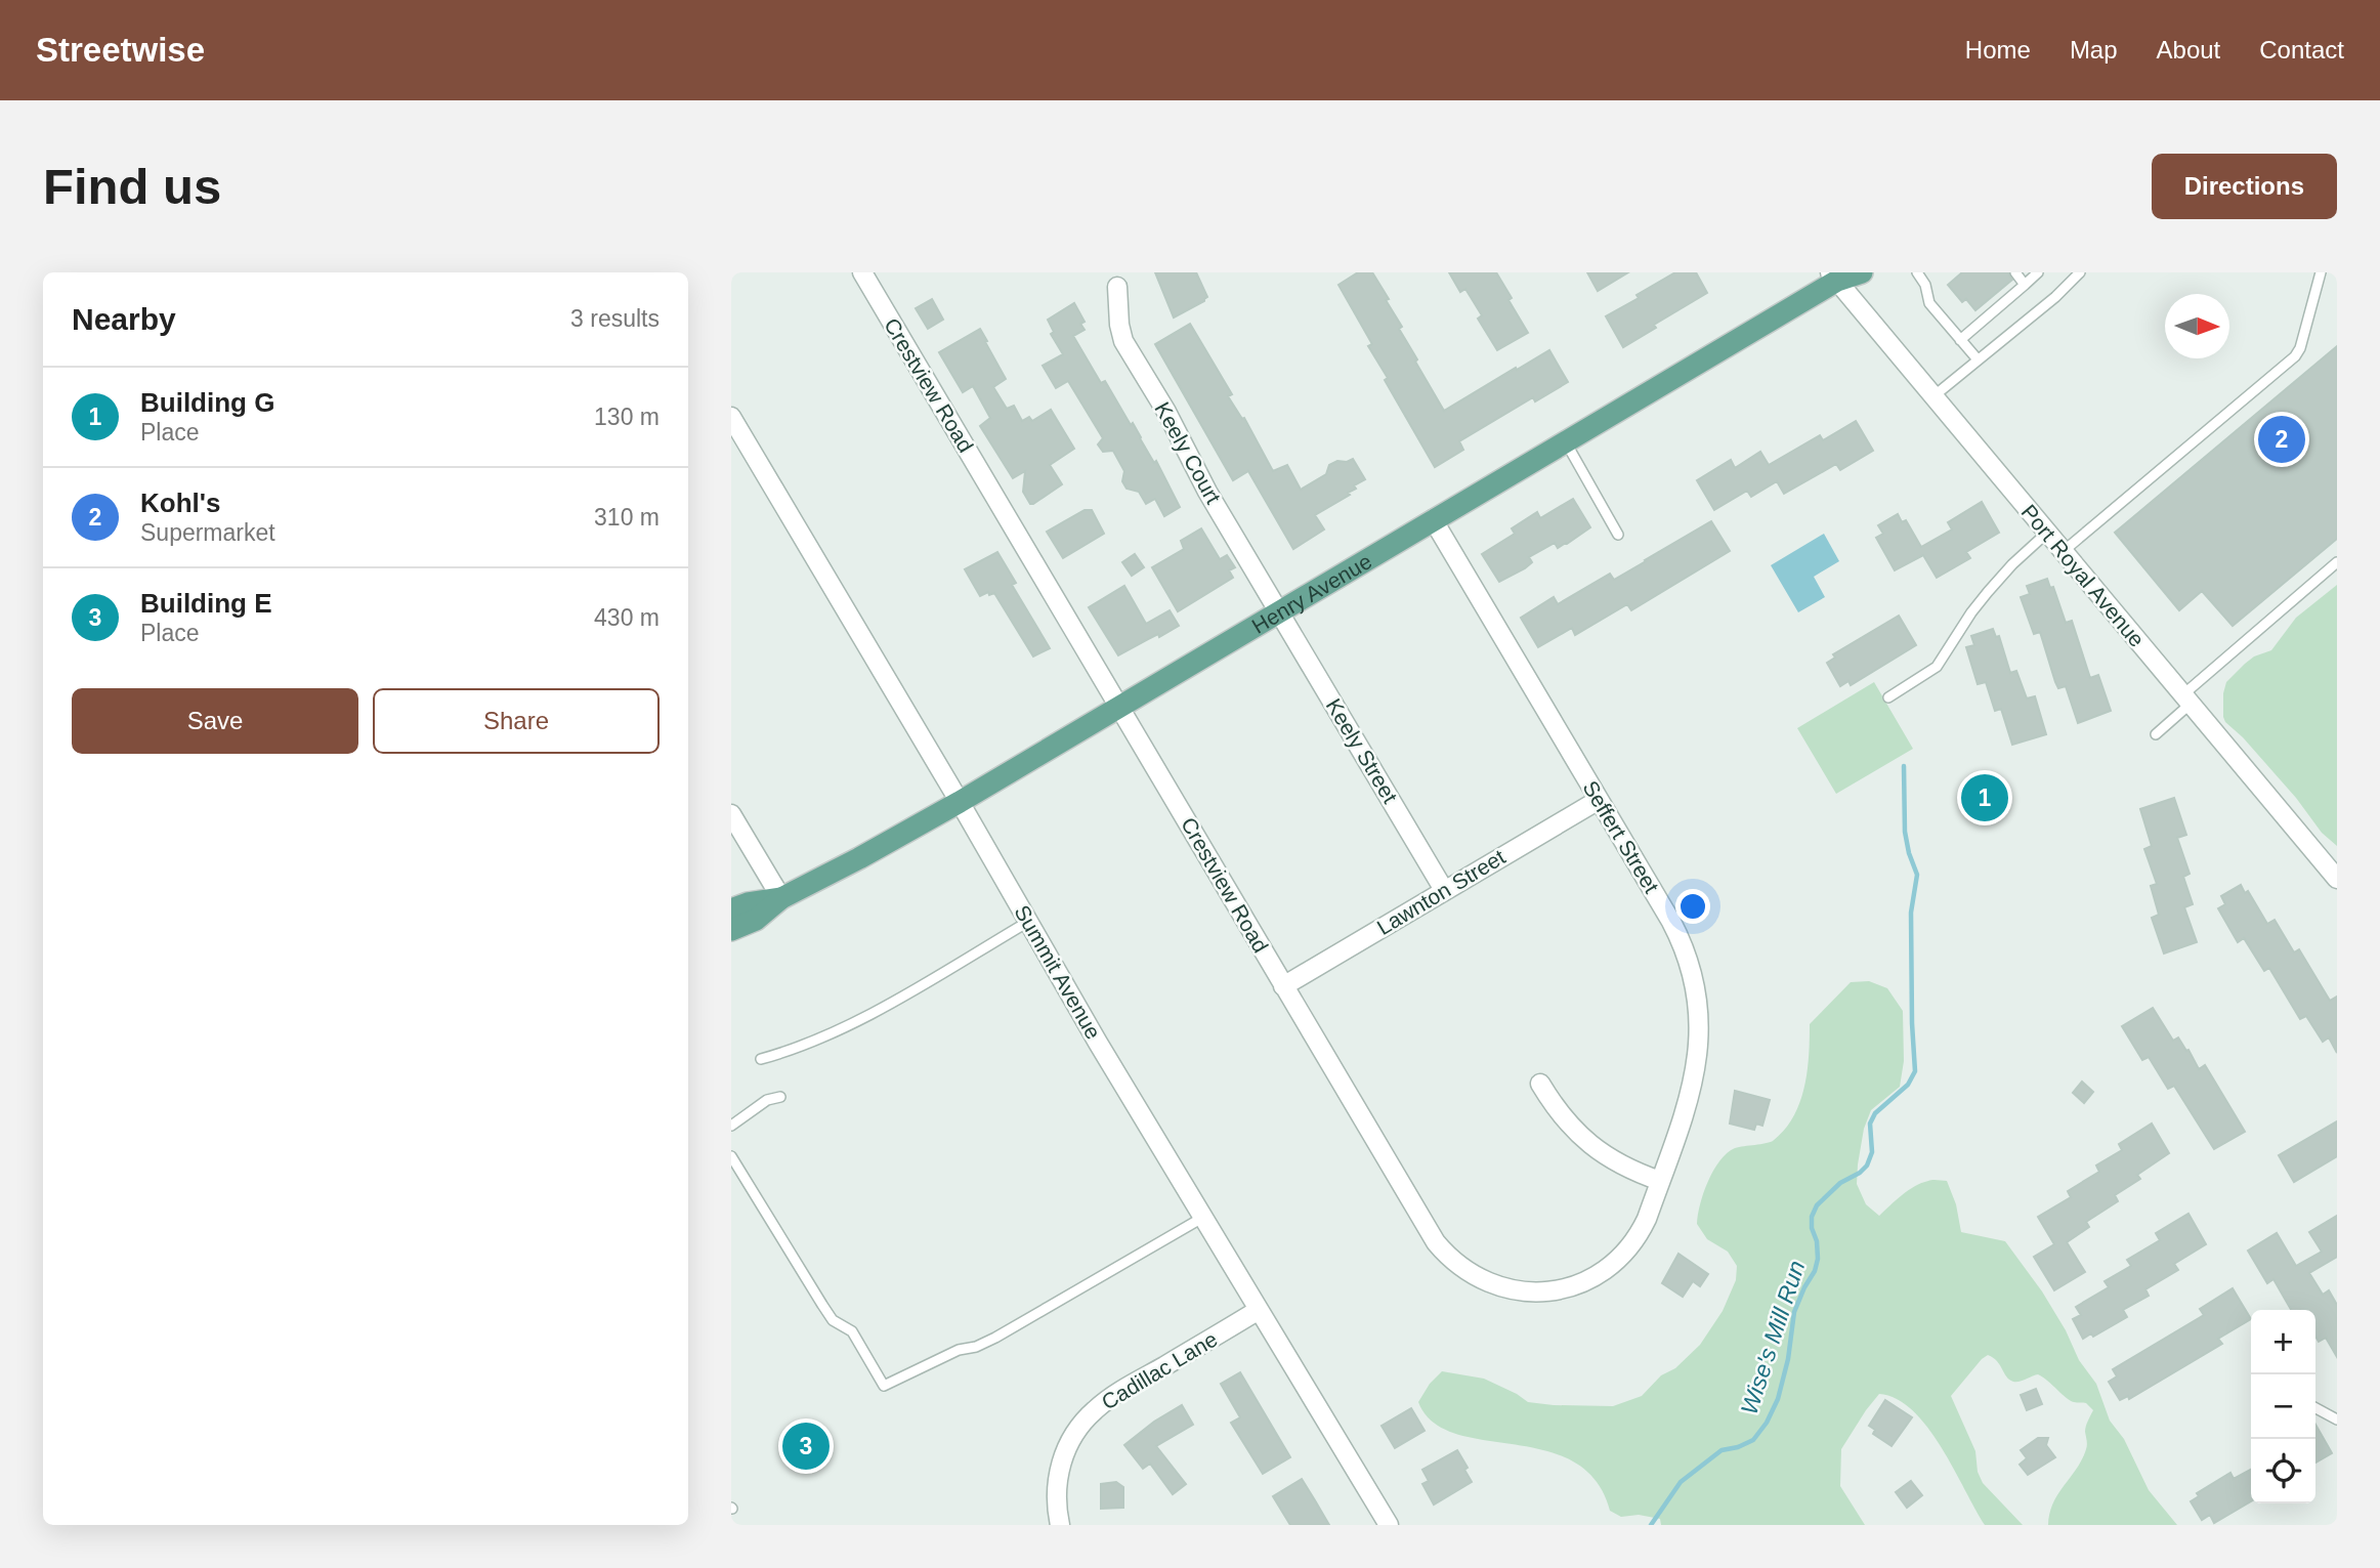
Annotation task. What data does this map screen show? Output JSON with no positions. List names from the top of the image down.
{
  "streets": {
    "main road": ["Henry Avenue"],
    "street": [
      "Crestview Road",
      "Keely Court",
      "Port Royal Avenue",
      "Keely Street",
      "Seffert Street",
      "Lawnton Street",
      "Summit Avenue",
      "Cadillac Lane"
    ]
  },
  "crossings": [
    ["Crestview Road", "Henry Avenue"],
    ["Crestview Road", "Seffert Street"],
    ["Crestview Road", "Lawnton Street"],
    ["Keely Court", "Henry Avenue"],
    ["Keely Court", "Keely Street"],
    ["Port Royal Avenue", "Henry Avenue"],
    ["Henry Avenue", "Keely Street"],
    ["Henry Avenue", "Seffert Street"],
    ["Henry Avenue", "Summit Avenue"],
    ["Keely Street", "Lawnton Street"],
    ["Seffert Street", "Lawnton Street"],
    ["Summit Avenue", "Cadillac Lane"]
  ],
  "water": ["Wise's Mill Run"],
  "north": "right",
  "page": {
    "header": "Streetwise",
    "nav": [
      "Home",
      "Map",
      "About",
      "Contact"
    ],
    "buttons": [
      "Directions",
      ["Save", "Share"]
    ],
    "title": "Find us",
    "heading": ["Nearby", "3 results"],
    "list": [
      {
        "mark": "1",
        "name": "Building G",
        "note": "Place",
        "value": "130 m"
      },
      {
        "mark": "2",
        "name": "Kohl's",
        "note": "Supermarket",
        "value": "310 m"
      },
      {
        "mark": "3",
        "name": "Building E",
        "note": "Place",
        "value": "430 m"
      }
    ],
    "pins": ["2", "1", "3"],
    "map_buttons": ["+", "−"]
  }
}
